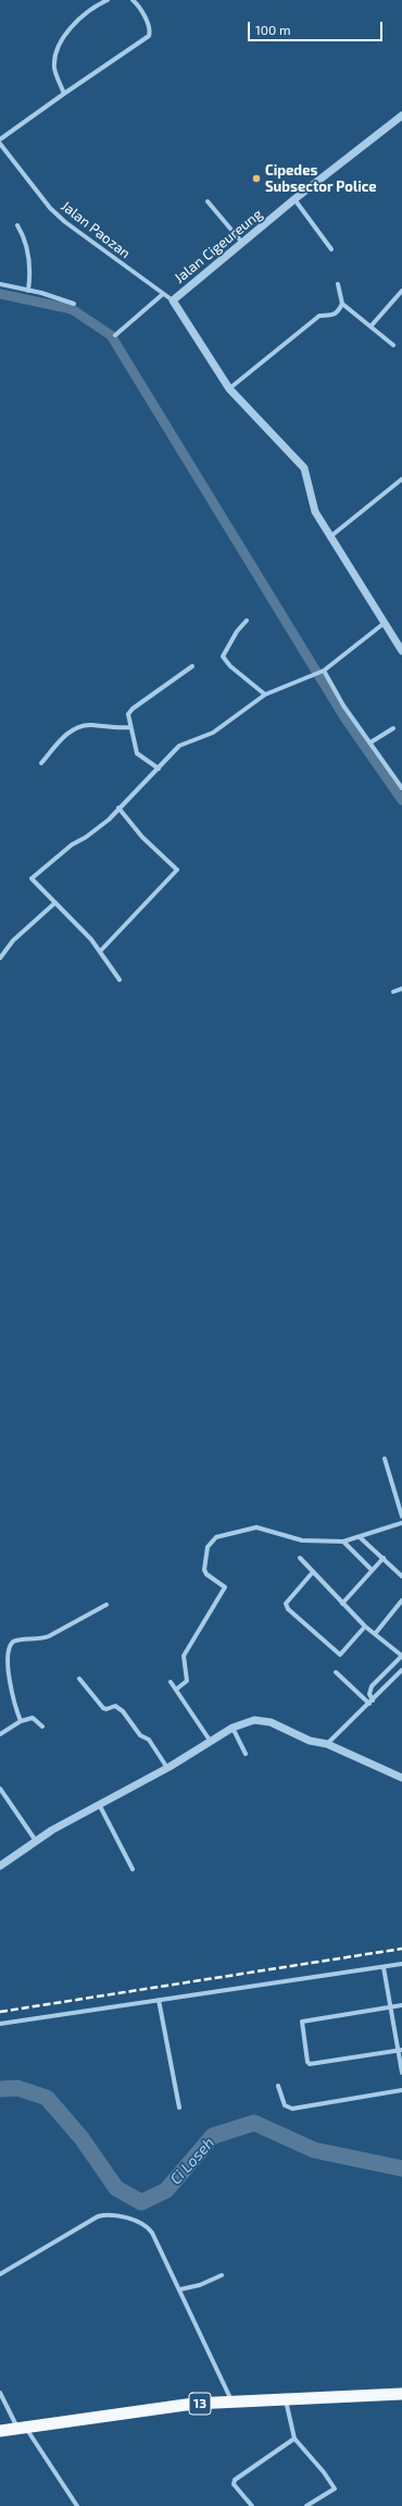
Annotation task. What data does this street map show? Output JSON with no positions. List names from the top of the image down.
{
  "streets": {
    "highway": ["13"],
    "street": ["Jalan Paozan", "Jalan Cigeureung"]
  },
  "crossings": [
    ["Jalan Paozan", "Jalan Cigeureung"]
  ],
  "water": ["Ci Loseh"],
  "places": ["Cipedes Subsector Police"],
  "scale_bar": "100 m"
}
